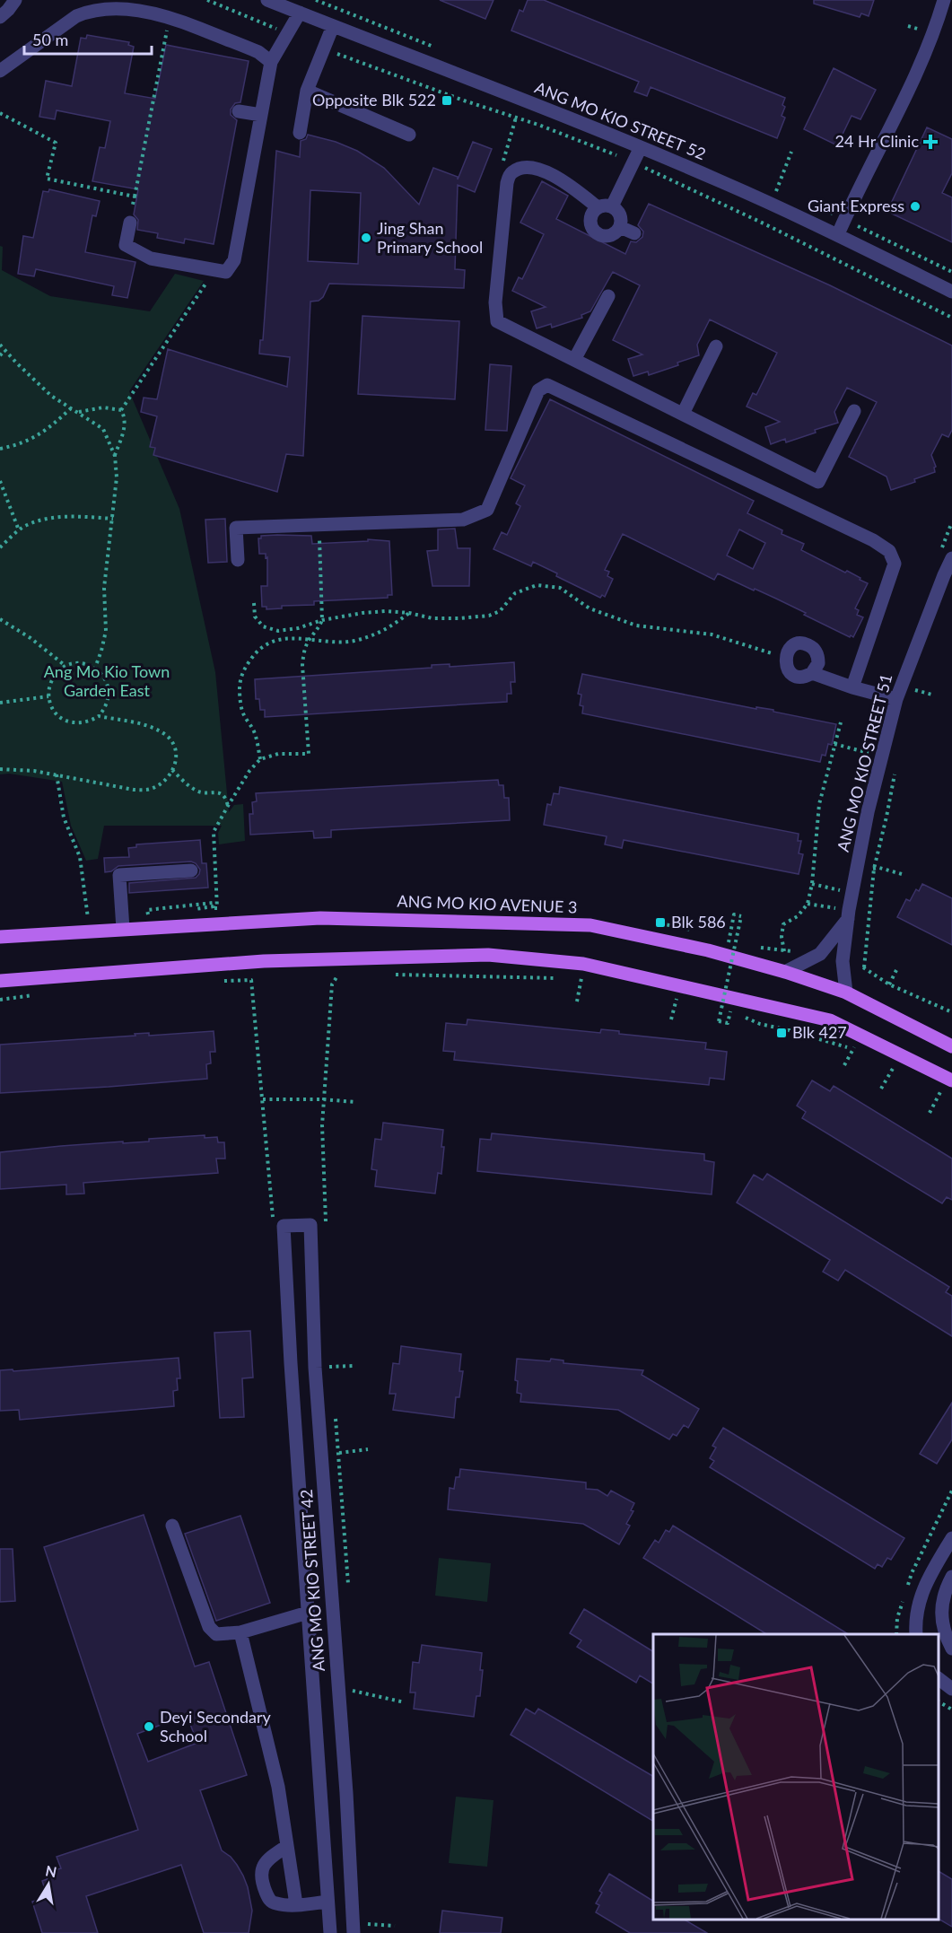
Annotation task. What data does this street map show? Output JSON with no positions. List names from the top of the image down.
{
  "streets": {
    "main road": ["ANG MO KIO AVENUE 3"],
    "street": ["ANG MO KIO STREET 52", "ANG MO KIO STREET 51", "ANG MO KIO STREET 42"]
  },
  "crossings": [
    ["ANG MO KIO STREET 51", "ANG MO KIO AVENUE 3"]
  ],
  "parks": ["Ang Mo Kio Town Garden East"],
  "places": {
    "transit": ["Opposite Blk 522", "Blk 586", "Blk 427"],
    "health": ["24 Hr Clinic"],
    "other": ["Giant Express", "Jing Shan Primary School", "Deyi Secondary School"]
  },
  "scale_bar": "50 m",
  "north": "top"
}
